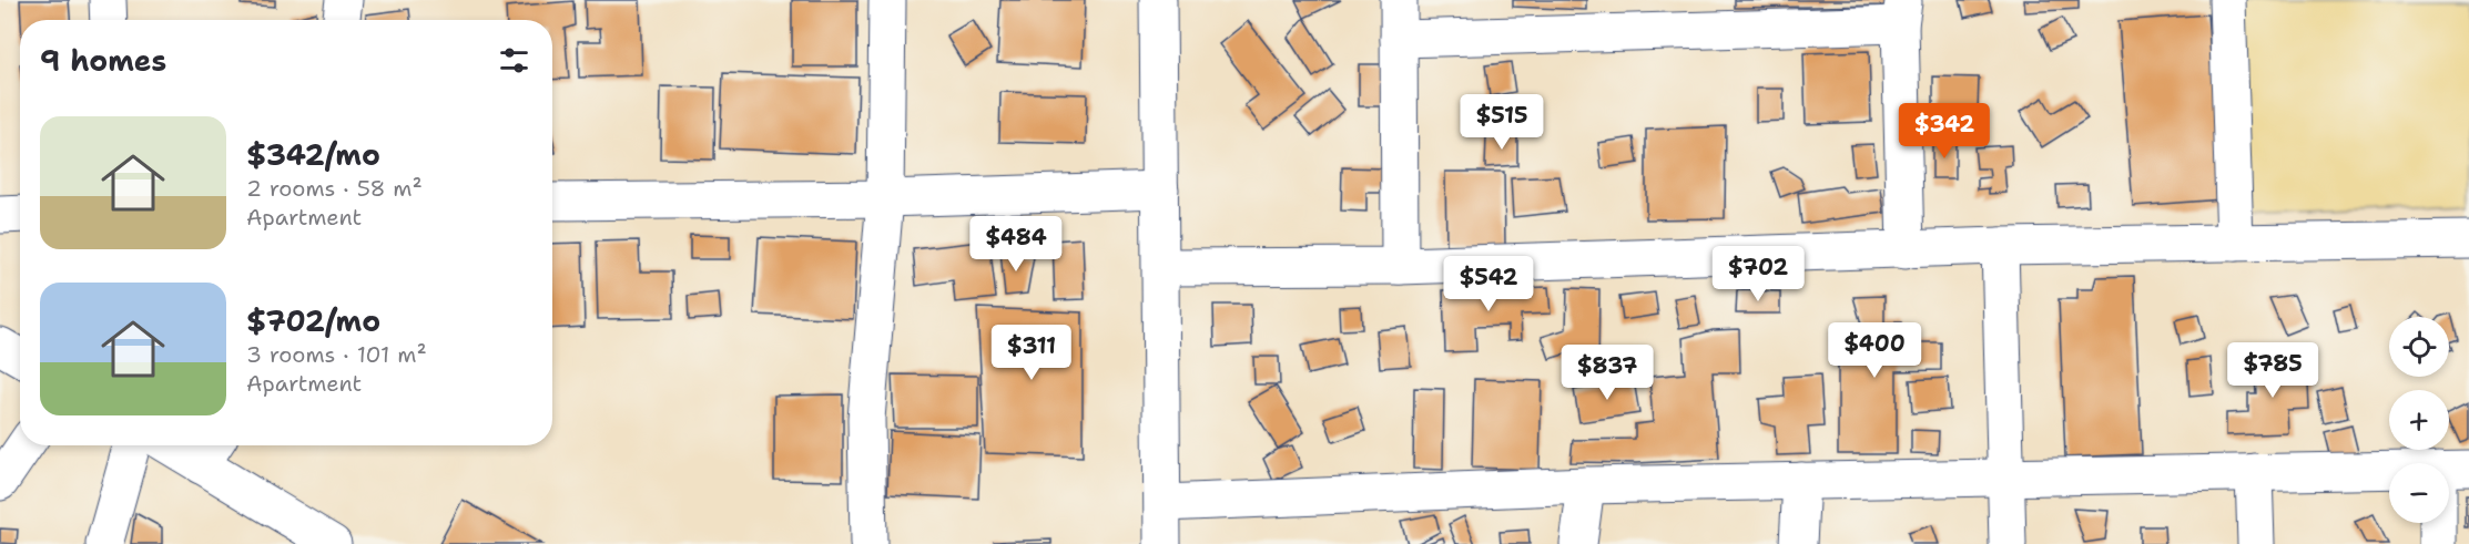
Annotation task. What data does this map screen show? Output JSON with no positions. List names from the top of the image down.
{
  "page": {
    "heading": "9 homes",
    "price": [
      "$515",
      "$342",
      "$484",
      "$702",
      "$542",
      "$400",
      "$311",
      "$785",
      "$837"
    ],
    "list": [
      {
        "name": "$342/mo",
        "note": "2 rooms · 58 m² · Apartment"
      },
      {
        "name": "$702/mo",
        "note": "3 rooms · 101 m² · Apartment"
      }
    ],
    "map_buttons": ["+", "−"]
  }
}
